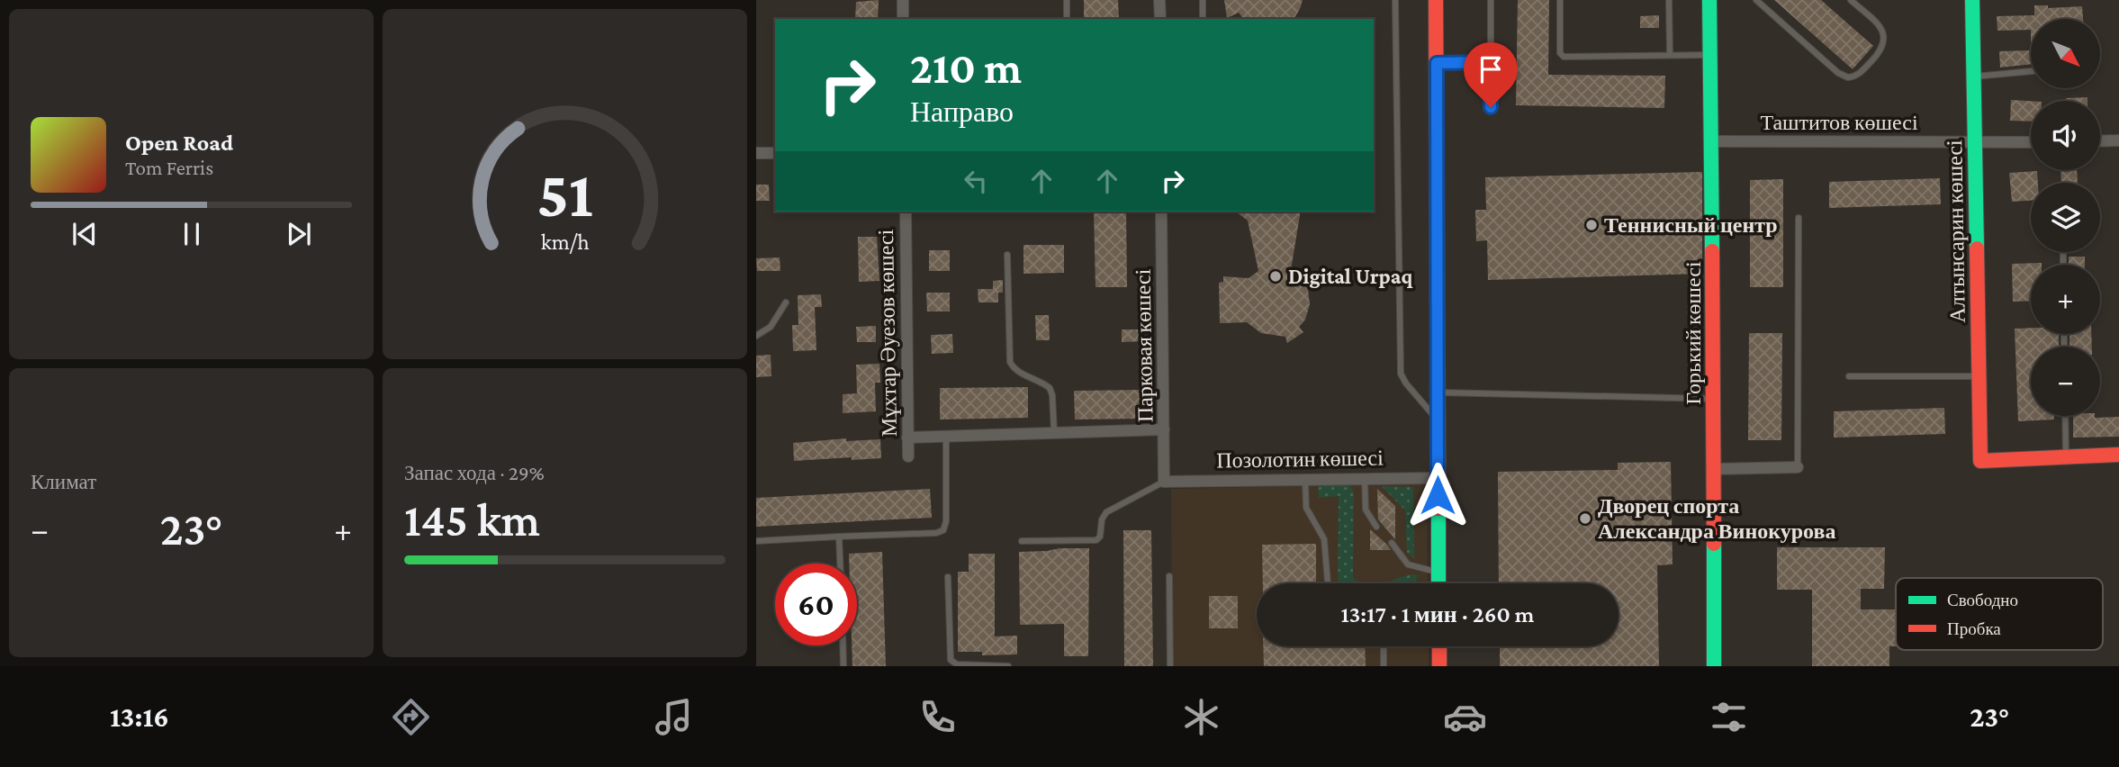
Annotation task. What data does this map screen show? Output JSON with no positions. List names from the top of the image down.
{
  "streets": {
    "street": [
      "Таштитов көшесі",
      "Алтынсарин көшесі",
      "Мұхтар Әуезов көшесі",
      "Горький көшесі",
      "Парковая көшесі",
      "Позолотин көшесі"
    ]
  },
  "crossings": [
    ["Таштитов көшесі", "Алтынсарин көшесі"],
    ["Таштитов көшесі", "Горький көшесі"],
    ["Парковая көшесі", "Позолотин көшесі"]
  ],
  "places": ["Теннисный центр", "Digital Urpaq", "Дворец спорта Александра Винокурова"],
  "legend": ["Свободно", "Пробка"],
  "north": "bottom right",
  "page": {
    "map_buttons": ["+", "−"],
    "turn": ["210 m", "Направо"],
    "song": ["Open Road", "Tom Ferris"],
    "tile": [
      "Климат",
      ["Запас хода · 29%", "145 km"]
    ],
    "heat": ["−", "23°", "+"],
    "limit": "60",
    "trip": "13:17 · 1 мин · 260 m",
    "tabs": ["13:16", "23°"],
    "gauge": ["51", "km/h"]
  }
}
